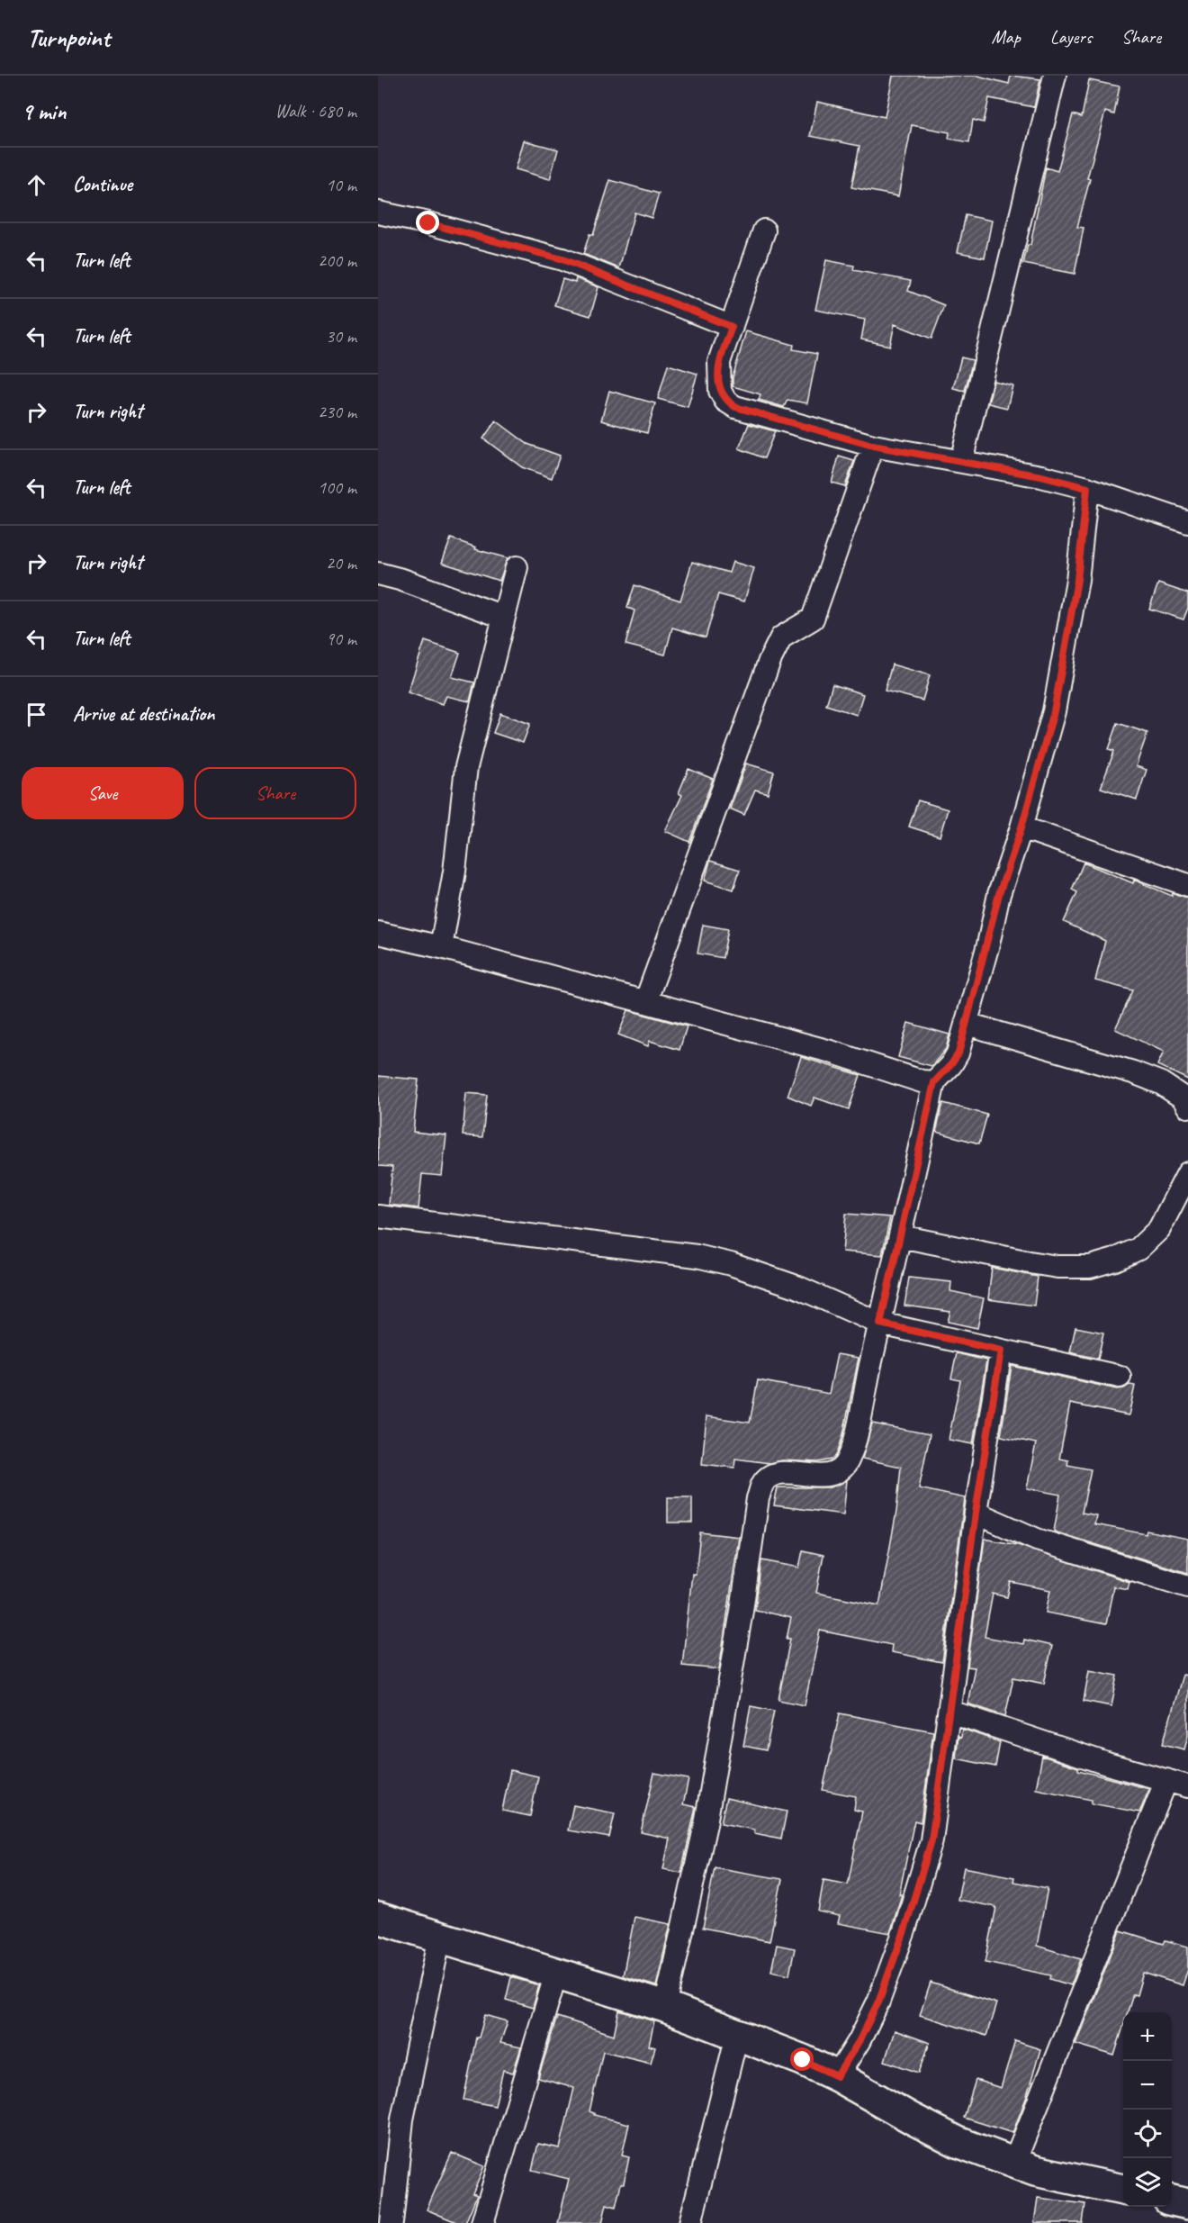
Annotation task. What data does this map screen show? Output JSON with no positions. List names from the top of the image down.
{
  "page": {
    "header": "Turnpoint",
    "nav": ["Map", "Layers", "Share"],
    "heading": ["9 min", "Walk · 680 m"],
    "list": [
      ["Continue", "10 m"],
      ["Turn left", "200 m"],
      ["Turn left", "30 m"],
      ["Turn right", "230 m"],
      ["Turn left", "100 m"],
      ["Turn right", "20 m"],
      ["Turn left", "90 m"],
      "Arrive at destination"
    ],
    "buttons": ["Save", "Share"],
    "map_buttons": ["+", "−"]
  }
}
